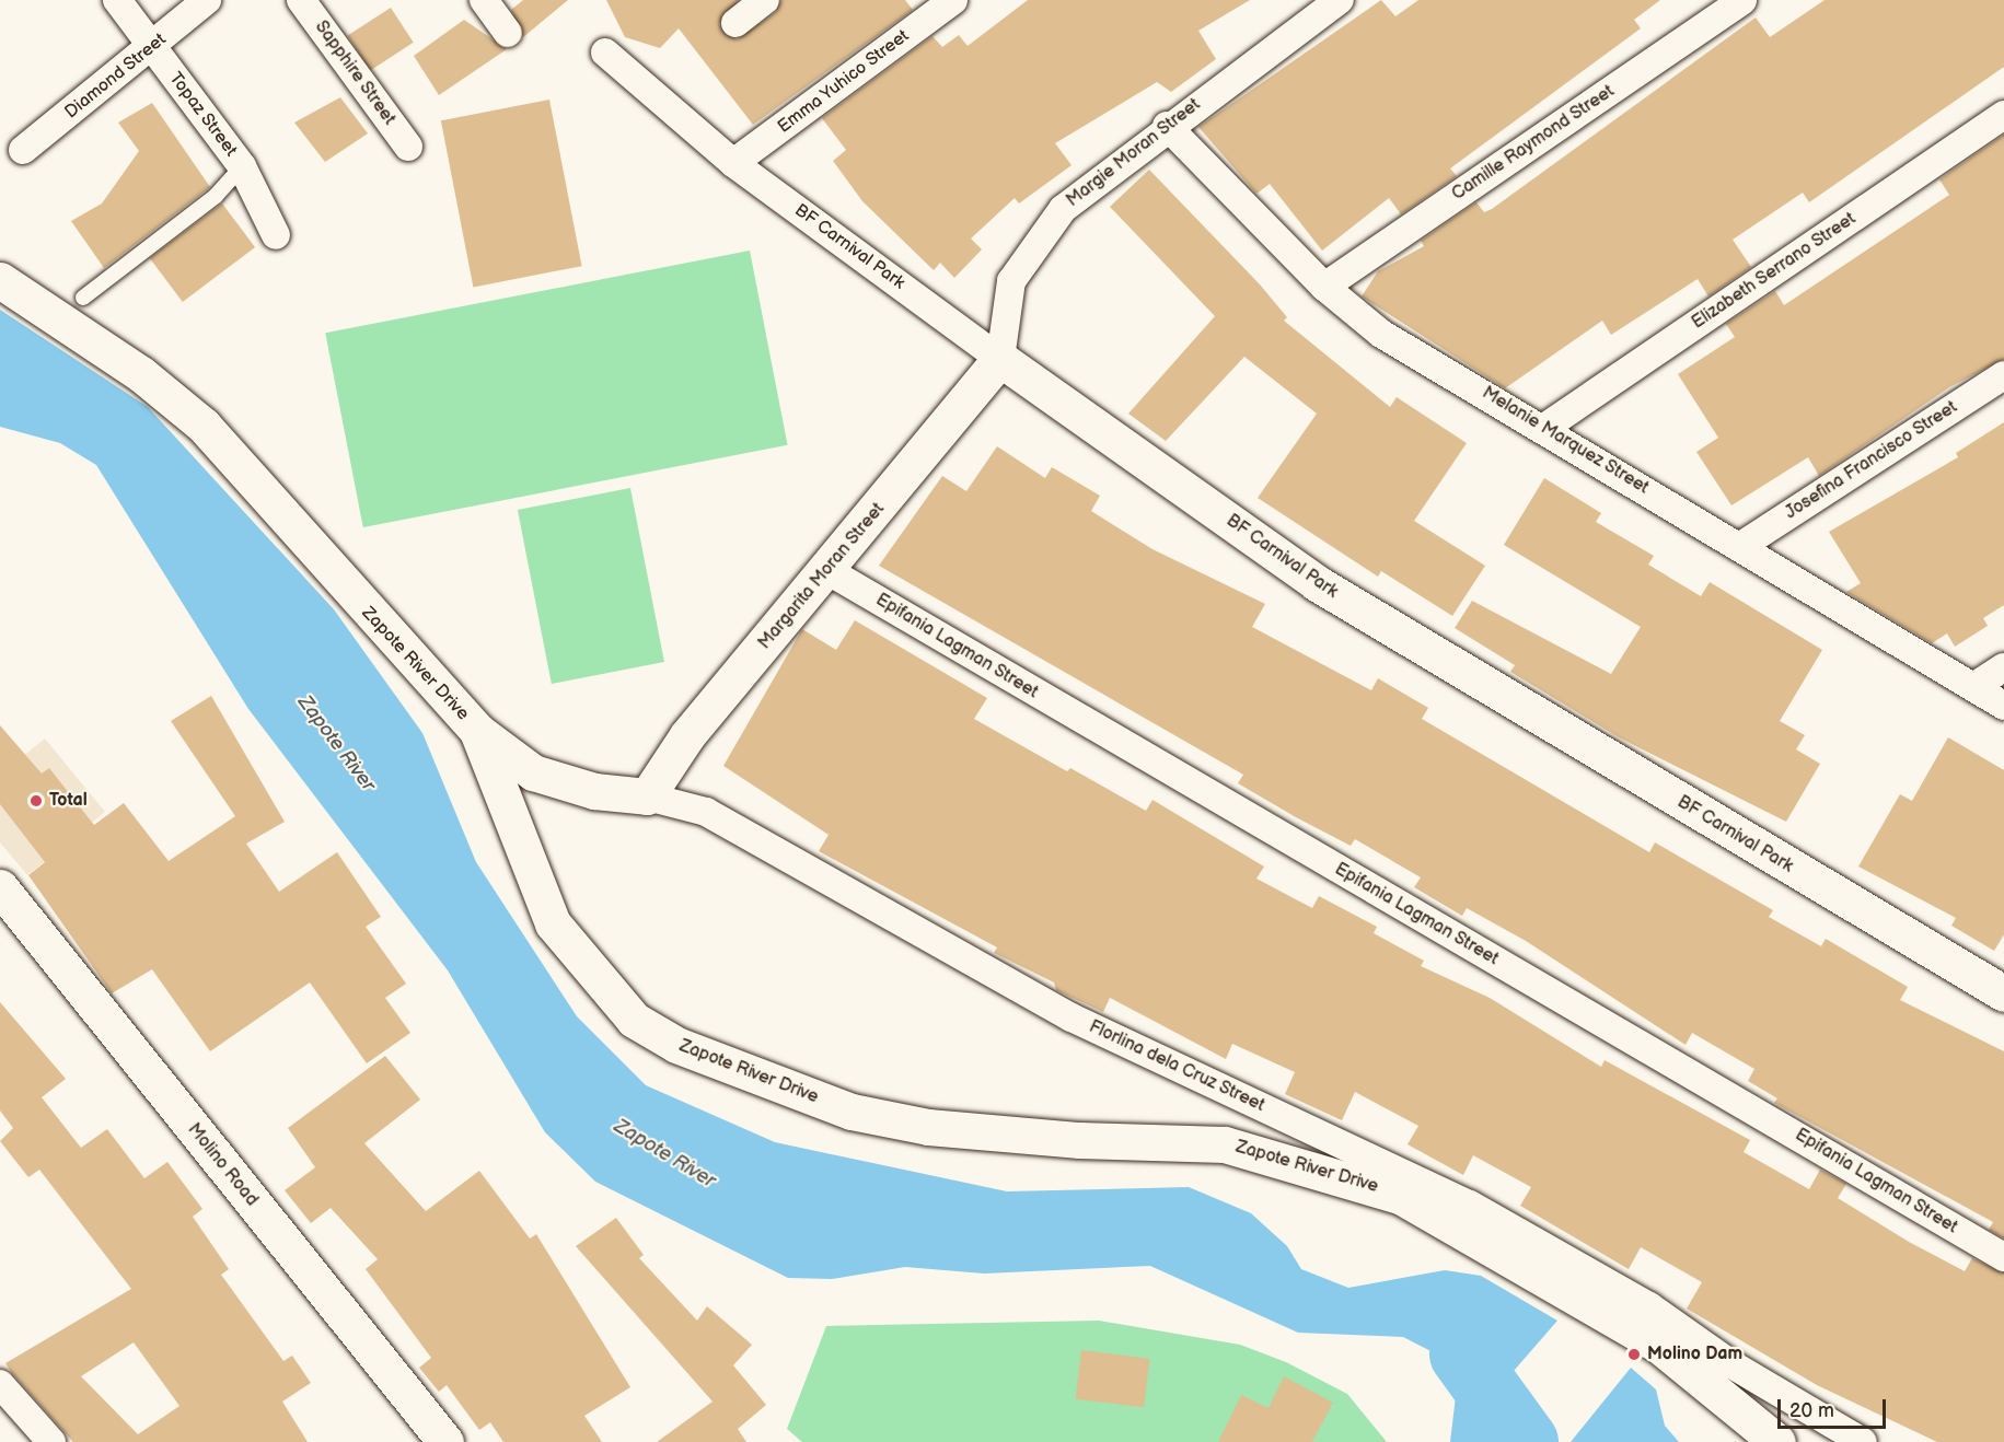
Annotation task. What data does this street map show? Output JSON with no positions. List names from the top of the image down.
{
  "streets": {
    "main road": [
      "BF Carnival Park",
      "Margarita Moran Street",
      "Zapote River Drive",
      "Florlina dela Cruz Street",
      "Molino Road"
    ],
    "street": [
      "Sapphire Street",
      "Diamond Street",
      "Emma Yuhico Street",
      "Topaz Street",
      "Camille Raymond Street",
      "Margie Moran Street",
      "Elizabeth Serrano Street",
      "Melanie Marquez Street",
      "Josefina Francisco Street",
      "Epifania Lagman Street"
    ]
  },
  "crossings": [
    ["Diamond Street", "Topaz Street"],
    ["Emma Yuhico Street", "BF Carnival Park"],
    ["Camille Raymond Street", "Melanie Marquez Street"],
    ["Margie Moran Street", "BF Carnival Park"],
    ["Margie Moran Street", "Melanie Marquez Street"],
    ["Margie Moran Street", "Margarita Moran Street"],
    ["BF Carnival Park", "Margarita Moran Street"],
    ["Elizabeth Serrano Street", "Melanie Marquez Street"],
    ["Melanie Marquez Street", "Josefina Francisco Street"],
    ["Margarita Moran Street", "Epifania Lagman Street"],
    ["Margarita Moran Street", "Florlina dela Cruz Street"],
    ["Zapote River Drive", "Florlina dela Cruz Street"]
  ],
  "water": ["Zapote River"],
  "places": ["Total", "Molino Dam"],
  "scale_bar": "20 m"
}
